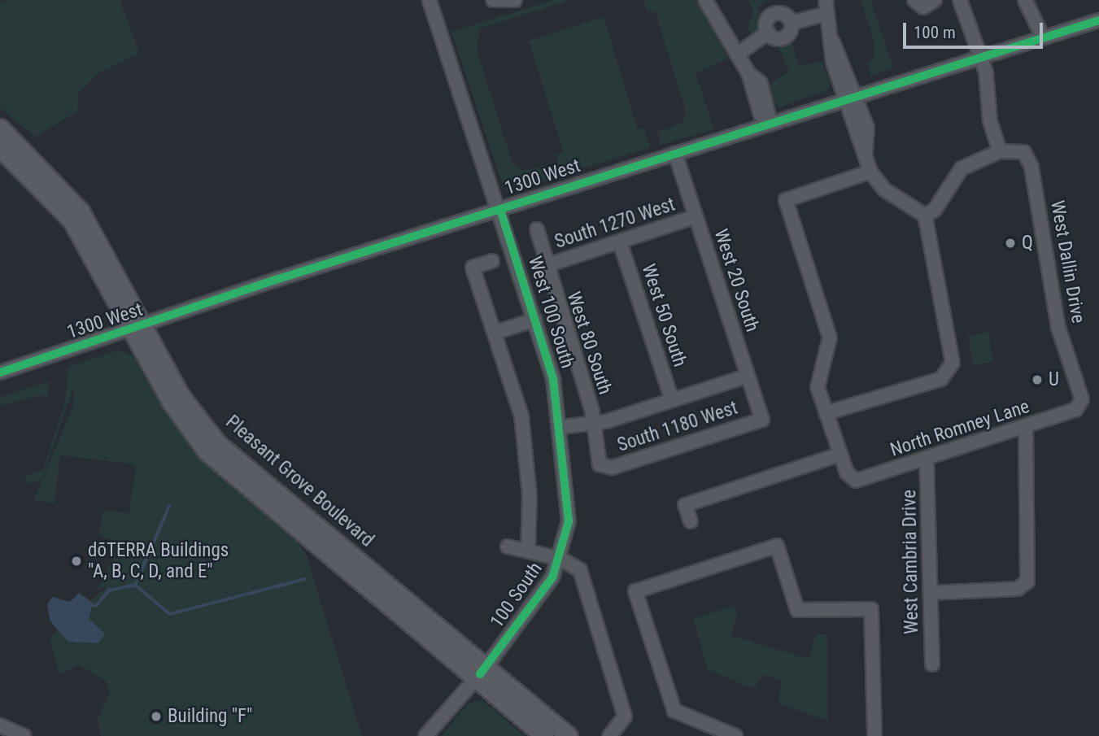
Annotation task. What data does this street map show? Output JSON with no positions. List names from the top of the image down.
{
  "streets": {
    "main road": ["Pleasant Grove Boulevard"],
    "street": [
      "1300 West",
      "South 1270 West",
      "West Dallin Drive",
      "West 20 South",
      "West 100 South",
      "West 50 South",
      "West 80 South",
      "South 1180 West",
      "North Romney Lane",
      "West Cambria Drive",
      "100 South"
    ]
  },
  "crossings": [
    ["1300 West", "West 20 South"],
    ["1300 West", "West 100 South"],
    ["1300 West", "Pleasant Grove Boulevard"],
    ["South 1270 West", "West 20 South"],
    ["South 1270 West", "West 50 South"],
    ["South 1270 West", "West 80 South"],
    ["West Dallin Drive", "North Romney Lane"],
    ["West 20 South", "South 1180 West"],
    ["West 100 South", "100 South"],
    ["West 80 South", "South 1180 West"],
    ["North Romney Lane", "West Cambria Drive"],
    ["Pleasant Grove Boulevard", "100 South"]
  ],
  "places": [
    "Q",
    "U",
    "dōTERRA Buildings \"A, B, C, D, and E\"",
    "Building \"F\""
  ],
  "scale_bar": "100 m"
}
